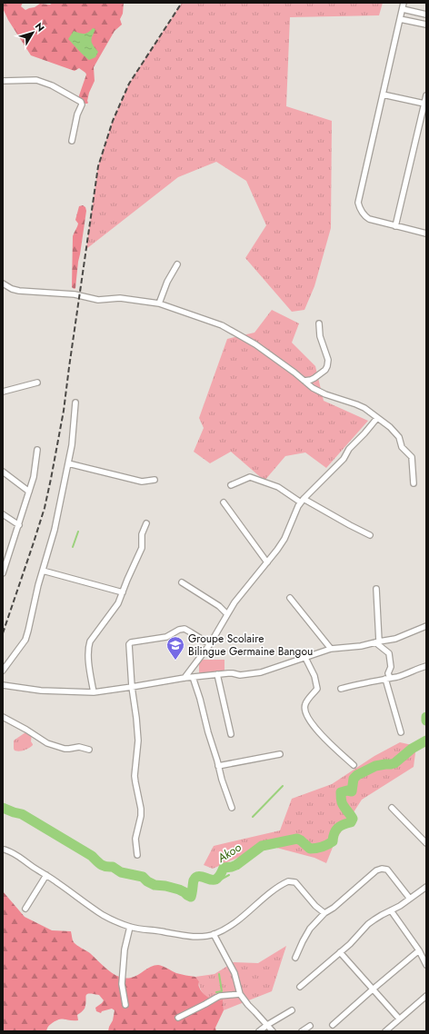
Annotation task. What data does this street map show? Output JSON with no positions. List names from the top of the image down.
{
  "water": ["Akoo"],
  "places": {
    "school or university": ["Groupe Scolaire Bilingue Germaine Bangou"]
  },
  "north": "top right"
}
